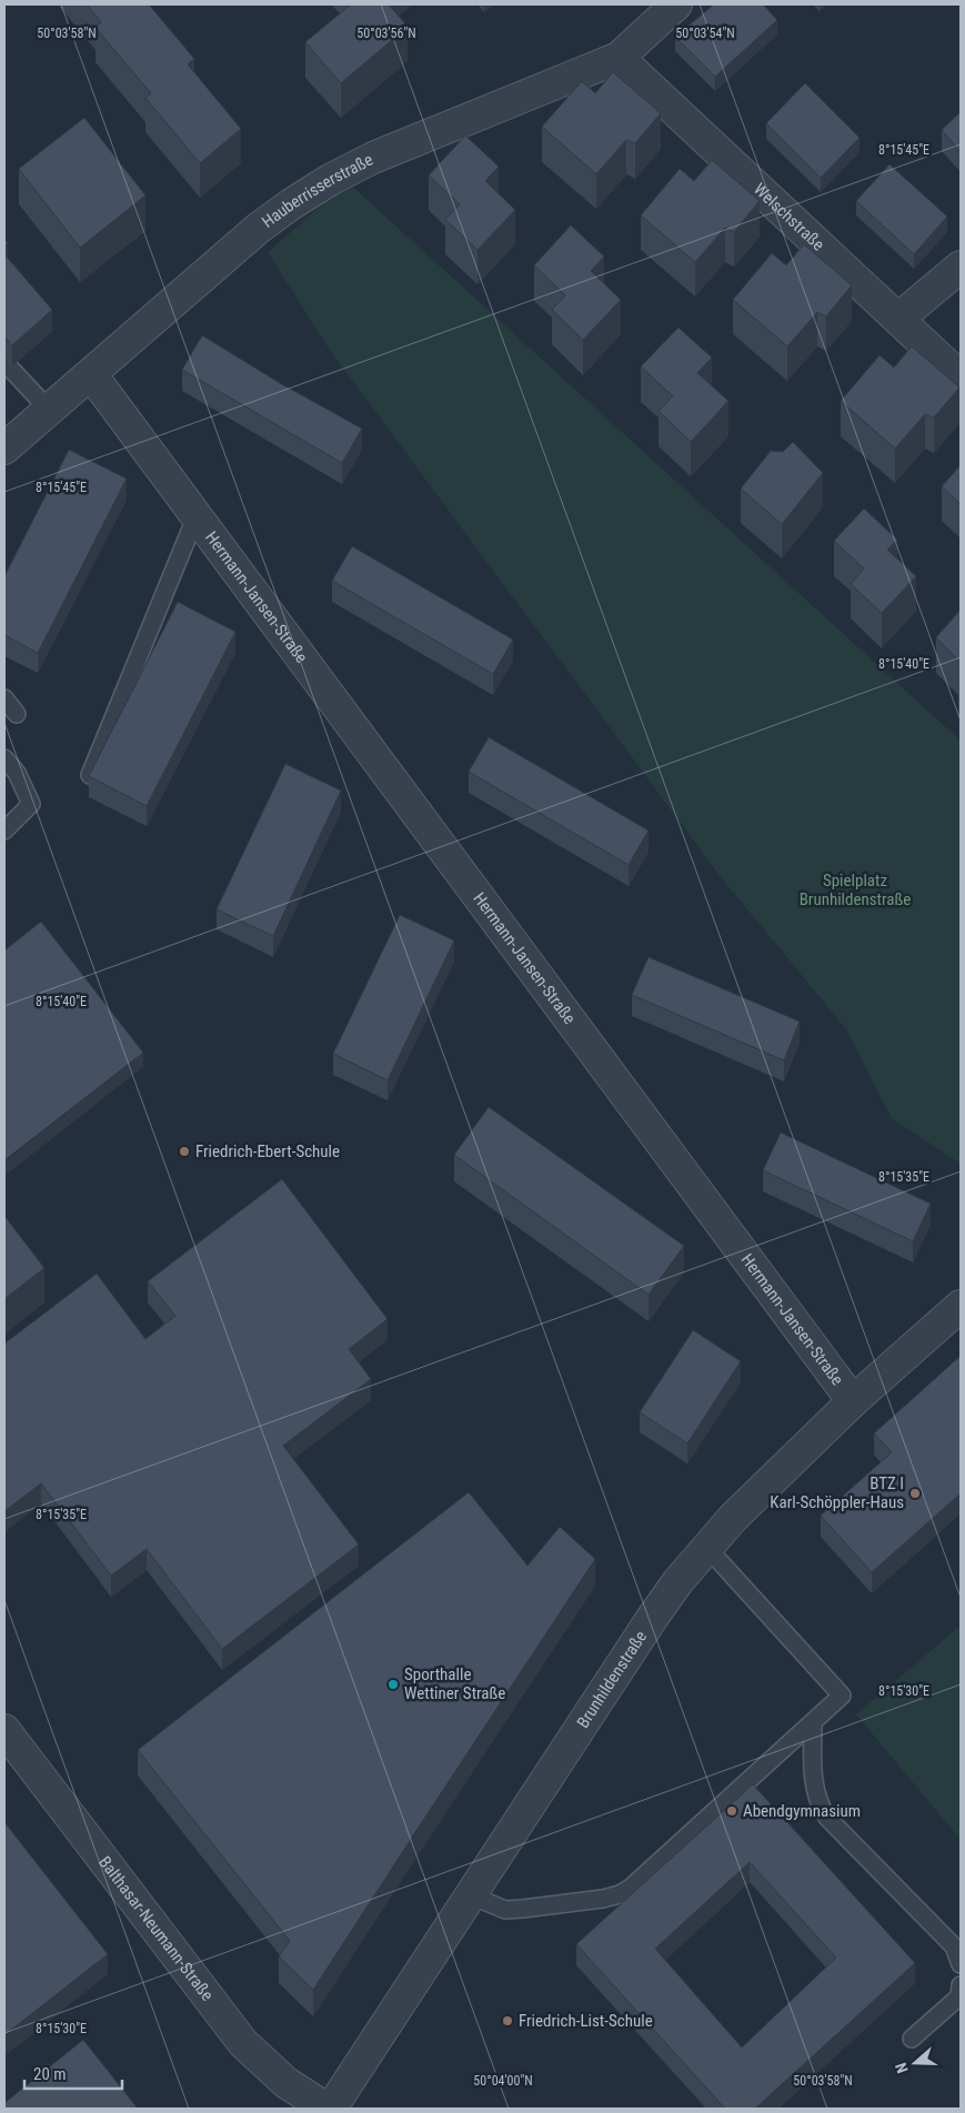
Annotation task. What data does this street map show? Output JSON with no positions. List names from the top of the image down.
{
  "streets": {
    "street": [
      "Hauberrisserstraße",
      "Welschstraße",
      "Hermann-Jansen-Straße",
      "Brunhildenstraße",
      "Balthasar-Neumann-Straße"
    ]
  },
  "crossings": [
    ["Hauberrisserstraße", "Welschstraße"],
    ["Hauberrisserstraße", "Hermann-Jansen-Straße"],
    ["Hermann-Jansen-Straße", "Brunhildenstraße"]
  ],
  "parks": ["Spielplatz Brunhildenstraße"],
  "places": [
    "Friedrich-Ebert-Schule",
    "BTZ I Karl-Schöppler-Haus",
    "Sporthalle Wettiner Straße",
    "Abendgymnasium",
    "Friedrich-List-Schule"
  ],
  "scale_bar": "20 m",
  "north": "left",
  "coordinates": [
    "50°03'58\"N",
    "50°03'56\"N",
    "50°03'54\"N",
    "8°15'45\"E",
    "8°15'40\"E",
    "8°15'35\"E",
    "8°15'30\"E",
    "50°04'00\"N"
  ]
}
